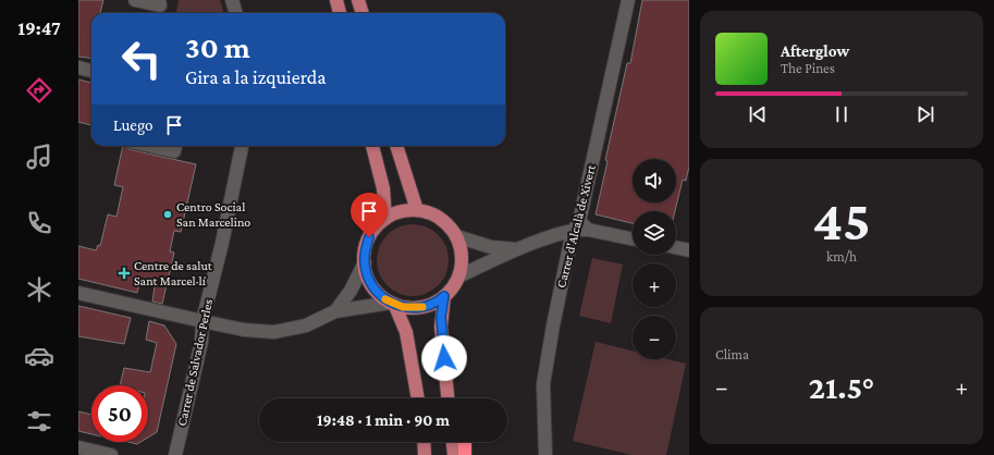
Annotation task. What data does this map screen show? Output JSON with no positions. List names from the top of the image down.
{
  "streets": {
    "street": ["Carrer d'Alcalà de Xivert", "Carrer de Salvador Perles"]
  },
  "places": {
    "other": ["Centro Social San Marcelino"],
    "health": ["Centre de salut Sant Marcel·lí"]
  },
  "page": {
    "tabs": "19:47",
    "turn": ["30 m", "Gira a la izquierda"],
    "song": ["Afterglow", "The Pines"],
    "then": "Luego",
    "map_buttons": ["+", "−"],
    "tile": [
      ["45", "km/h"],
      "Clima"
    ],
    "heat": ["−", "21.5°", "+"],
    "limit": "50",
    "trip": "19:48 · 1 min · 90 m"
  }
}
